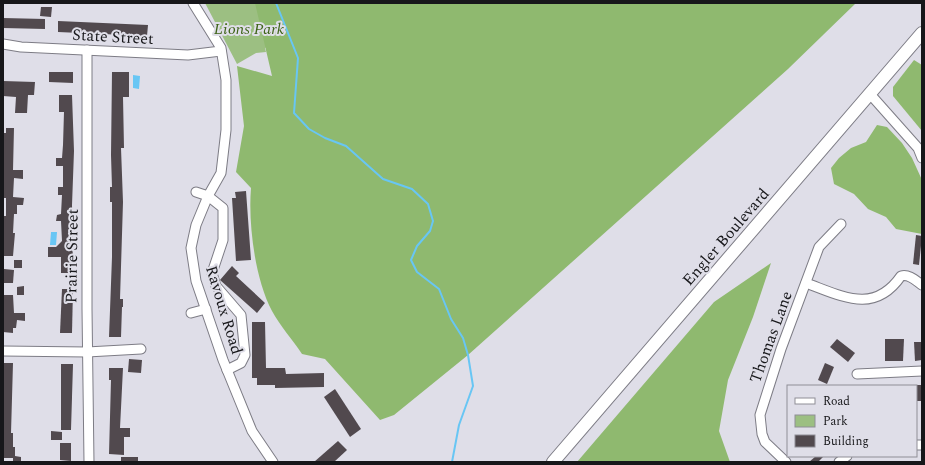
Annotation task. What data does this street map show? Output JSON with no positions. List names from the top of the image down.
{
  "streets": {
    "main road": ["Engler Boulevard"],
    "street": [
      "State Street",
      "Prairie Street",
      "Ravoux Road",
      "Thomas Lane"
    ]
  },
  "crossings": [
    ["State Street", "Prairie Street"],
    ["State Street", "Ravoux Road"]
  ],
  "parks": ["Lions Park"],
  "legend": ["Road", "Park", "Building"]
}
